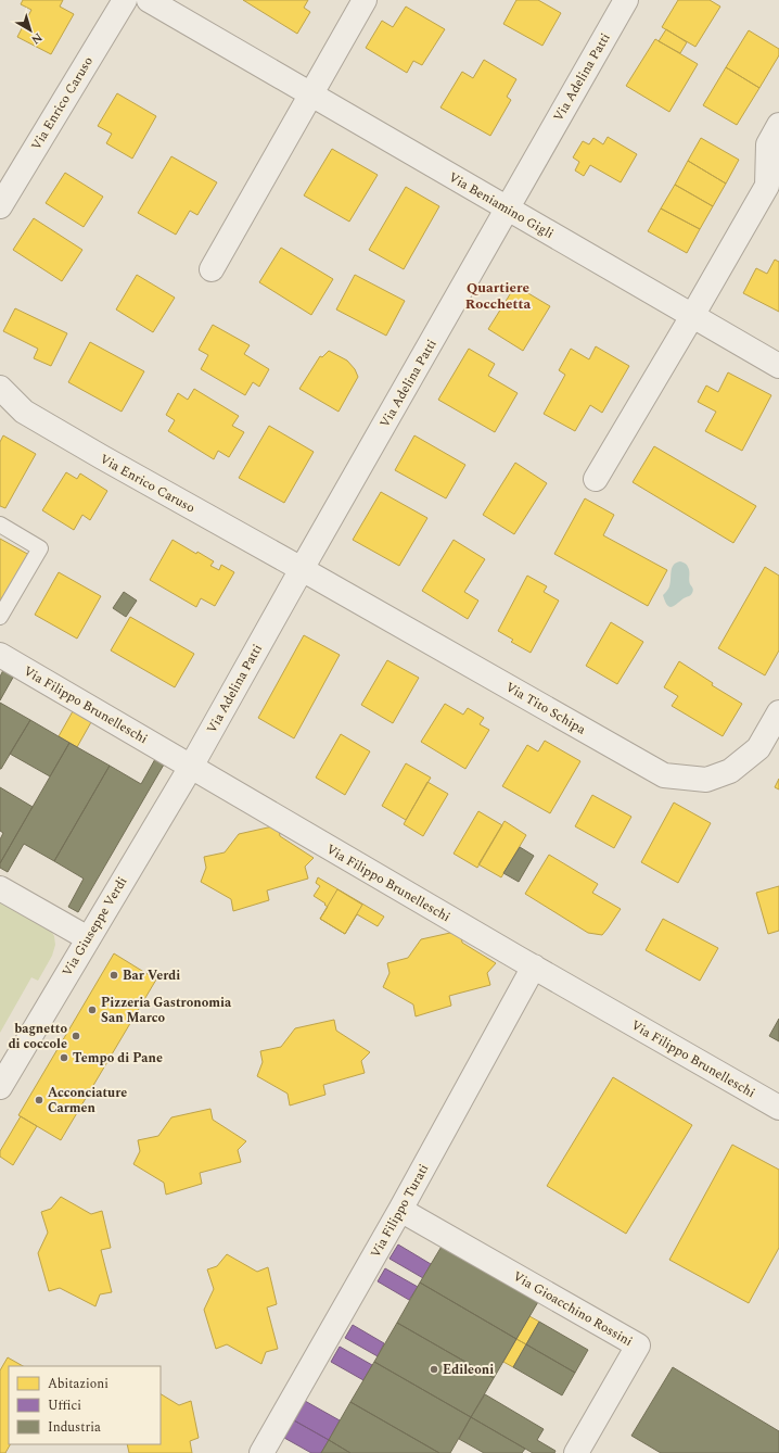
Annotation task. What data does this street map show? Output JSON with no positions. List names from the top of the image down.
{
  "streets": {
    "street": [
      "Via Adelina Patti",
      "Via Enrico Caruso",
      "Via Beniamino Gigli",
      "Via Filippo Brunelleschi",
      "Via Tito Schipa",
      "Via Giuseppe Verdi",
      "Via Filippo Turati",
      "Via Gioacchino Rossini"
    ]
  },
  "crossings": [
    ["Via Adelina Patti", "Via Enrico Caruso"],
    ["Via Adelina Patti", "Via Beniamino Gigli"],
    ["Via Adelina Patti", "Via Filippo Brunelleschi"],
    ["Via Adelina Patti", "Via Tito Schipa"],
    ["Via Adelina Patti", "Via Giuseppe Verdi"],
    ["Via Enrico Caruso", "Via Tito Schipa"],
    ["Via Filippo Brunelleschi", "Via Giuseppe Verdi"],
    ["Via Filippo Brunelleschi", "Via Filippo Turati"],
    ["Via Filippo Turati", "Via Gioacchino Rossini"]
  ],
  "districts": ["Quartiere Rocchetta"],
  "places": [
    "Bar Verdi",
    "Pizzeria Gastronomia San Marco",
    "bagnetto di coccole",
    "Tempo di Pane",
    "Acconciature Carmen",
    "Edileoni"
  ],
  "legend": ["Abitazioni", "Uffici", "Industria"],
  "north": "bottom right"
}
